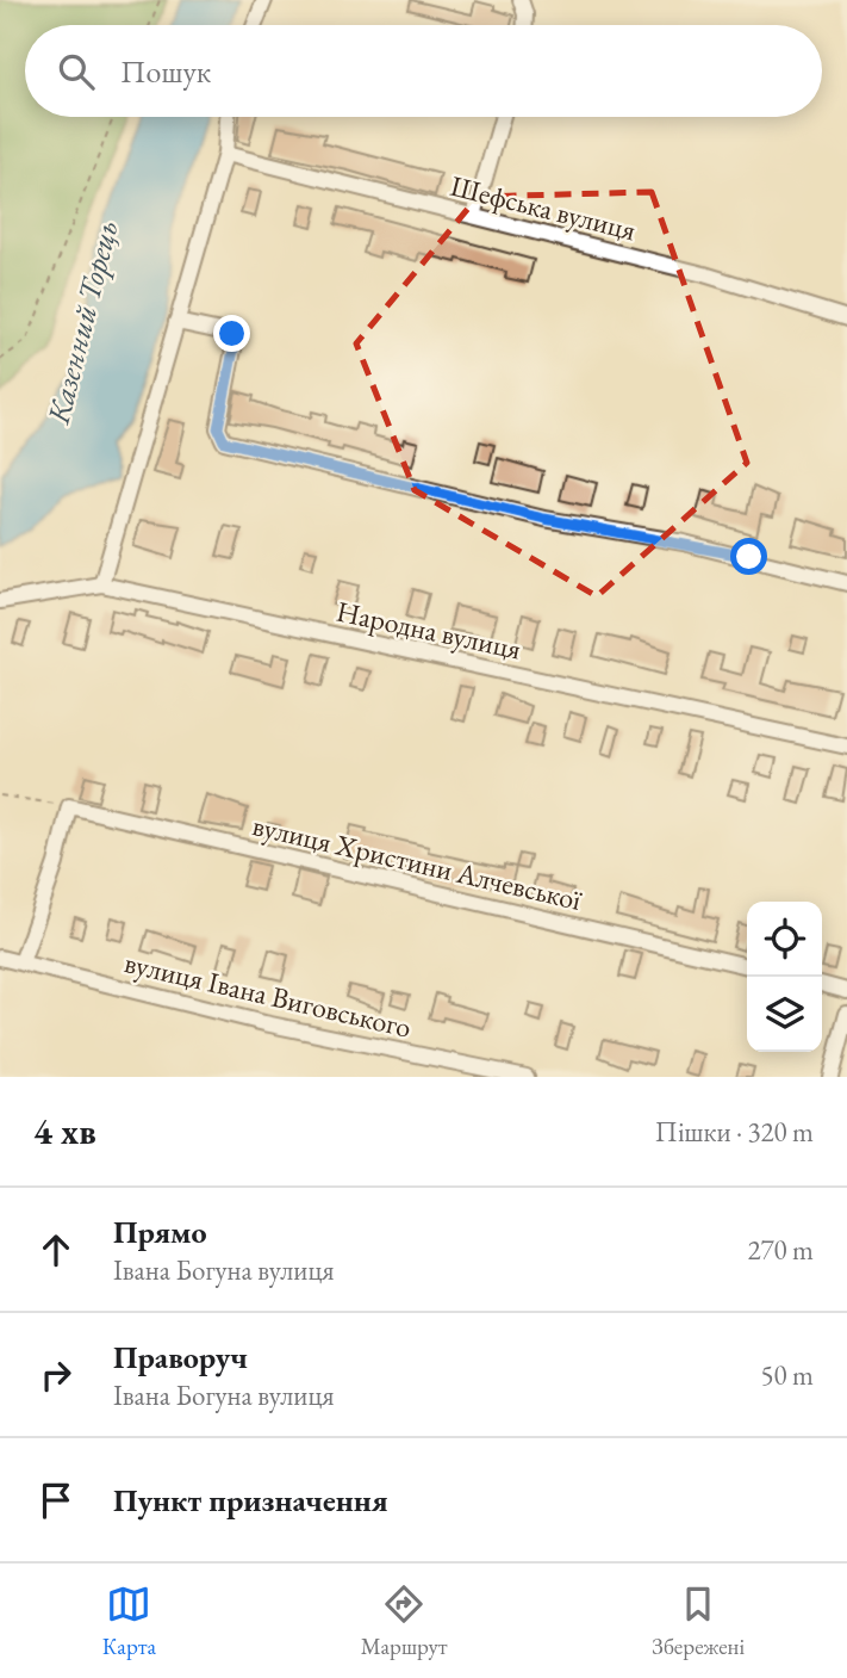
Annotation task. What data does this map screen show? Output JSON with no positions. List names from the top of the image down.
{
  "streets": {
    "street": [
      "Шефська вулиця",
      "Народна вулиця",
      "вулиця Христини Алчевської",
      "вулиця Івана Виговського"
    ]
  },
  "water": ["Казенний Торець"],
  "page": {
    "search": "Пошук",
    "heading": ["4 хв", "Пішки · 320 m"],
    "list": [
      ["Прямо", "Івана Богуна вулиця", "270 m"],
      ["Праворуч", "Івана Богуна вулиця", "50 m"],
      "Пункт призначення"
    ],
    "nav": ["Карта", "Маршрут", "Збережені"]
  }
}
